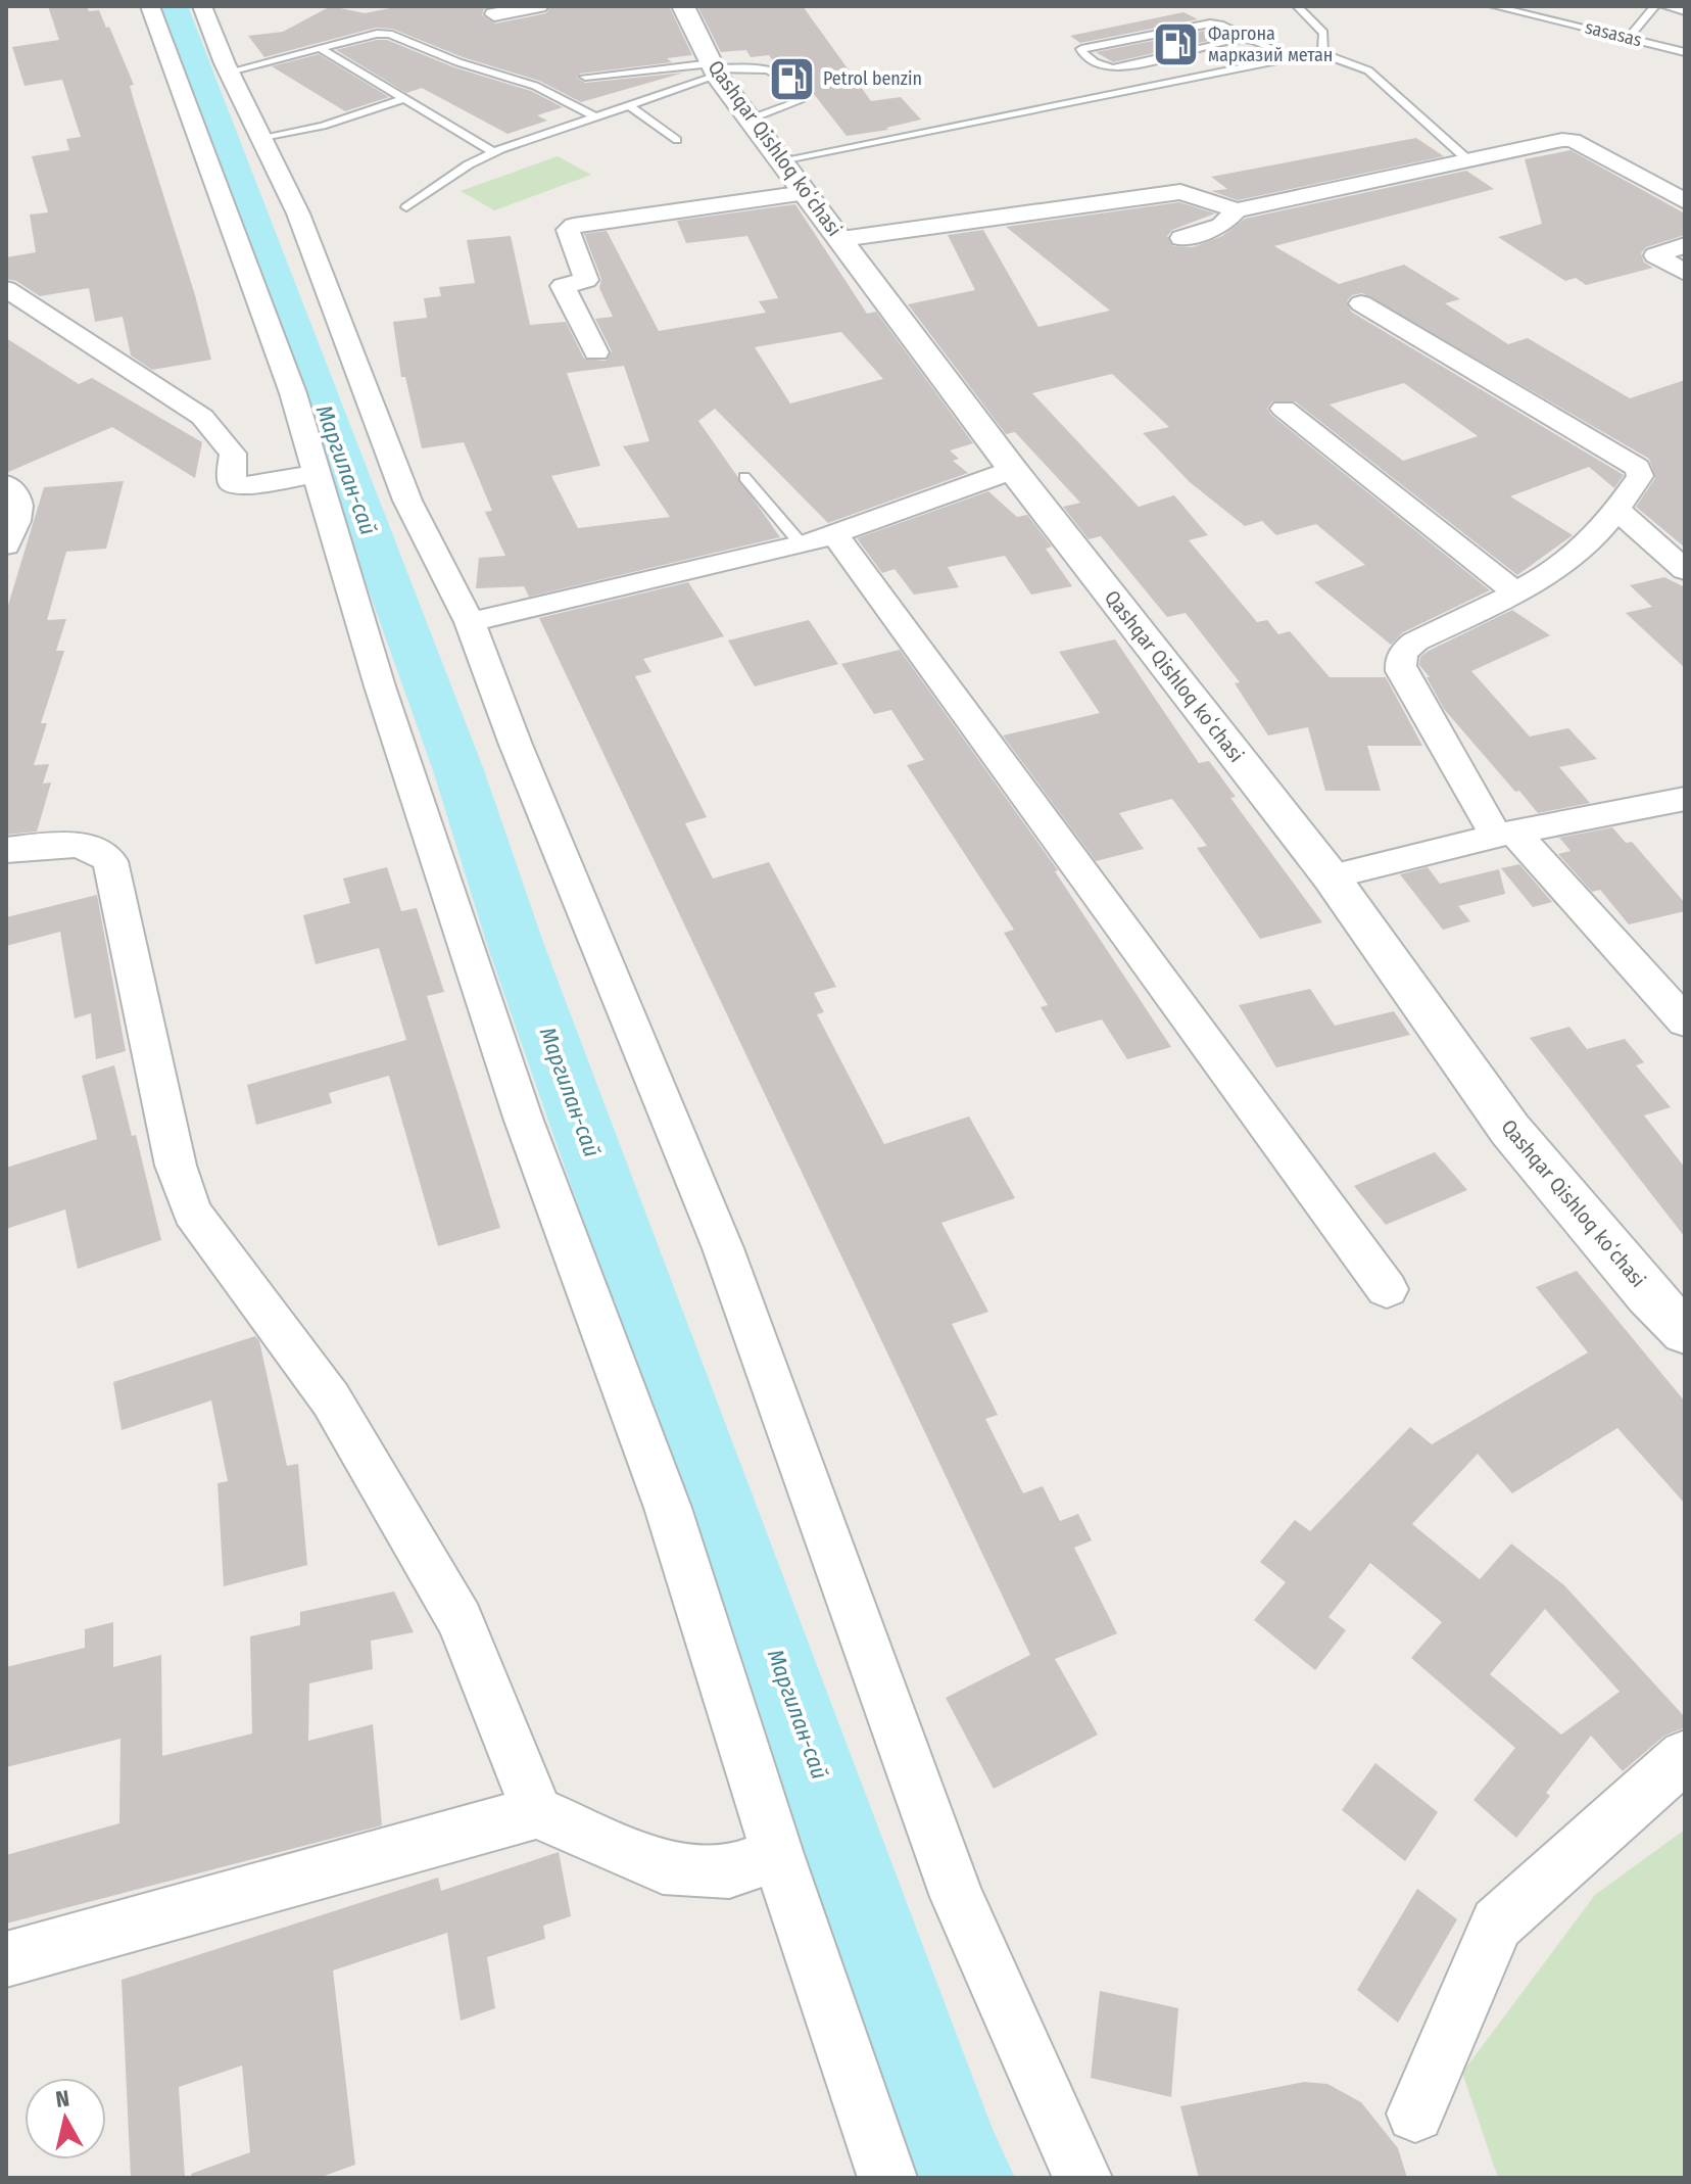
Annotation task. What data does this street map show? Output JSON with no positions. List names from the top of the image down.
{
  "streets": {
    "main road": ["Qashqar Qishloq koʻchasi"],
    "lane": ["sasasas"]
  },
  "water": ["Маргилан-сай"],
  "places": {
    "fuel station": ["Фаргона марказий метан", "Petrol benzin"]
  },
  "north": "top"
}
